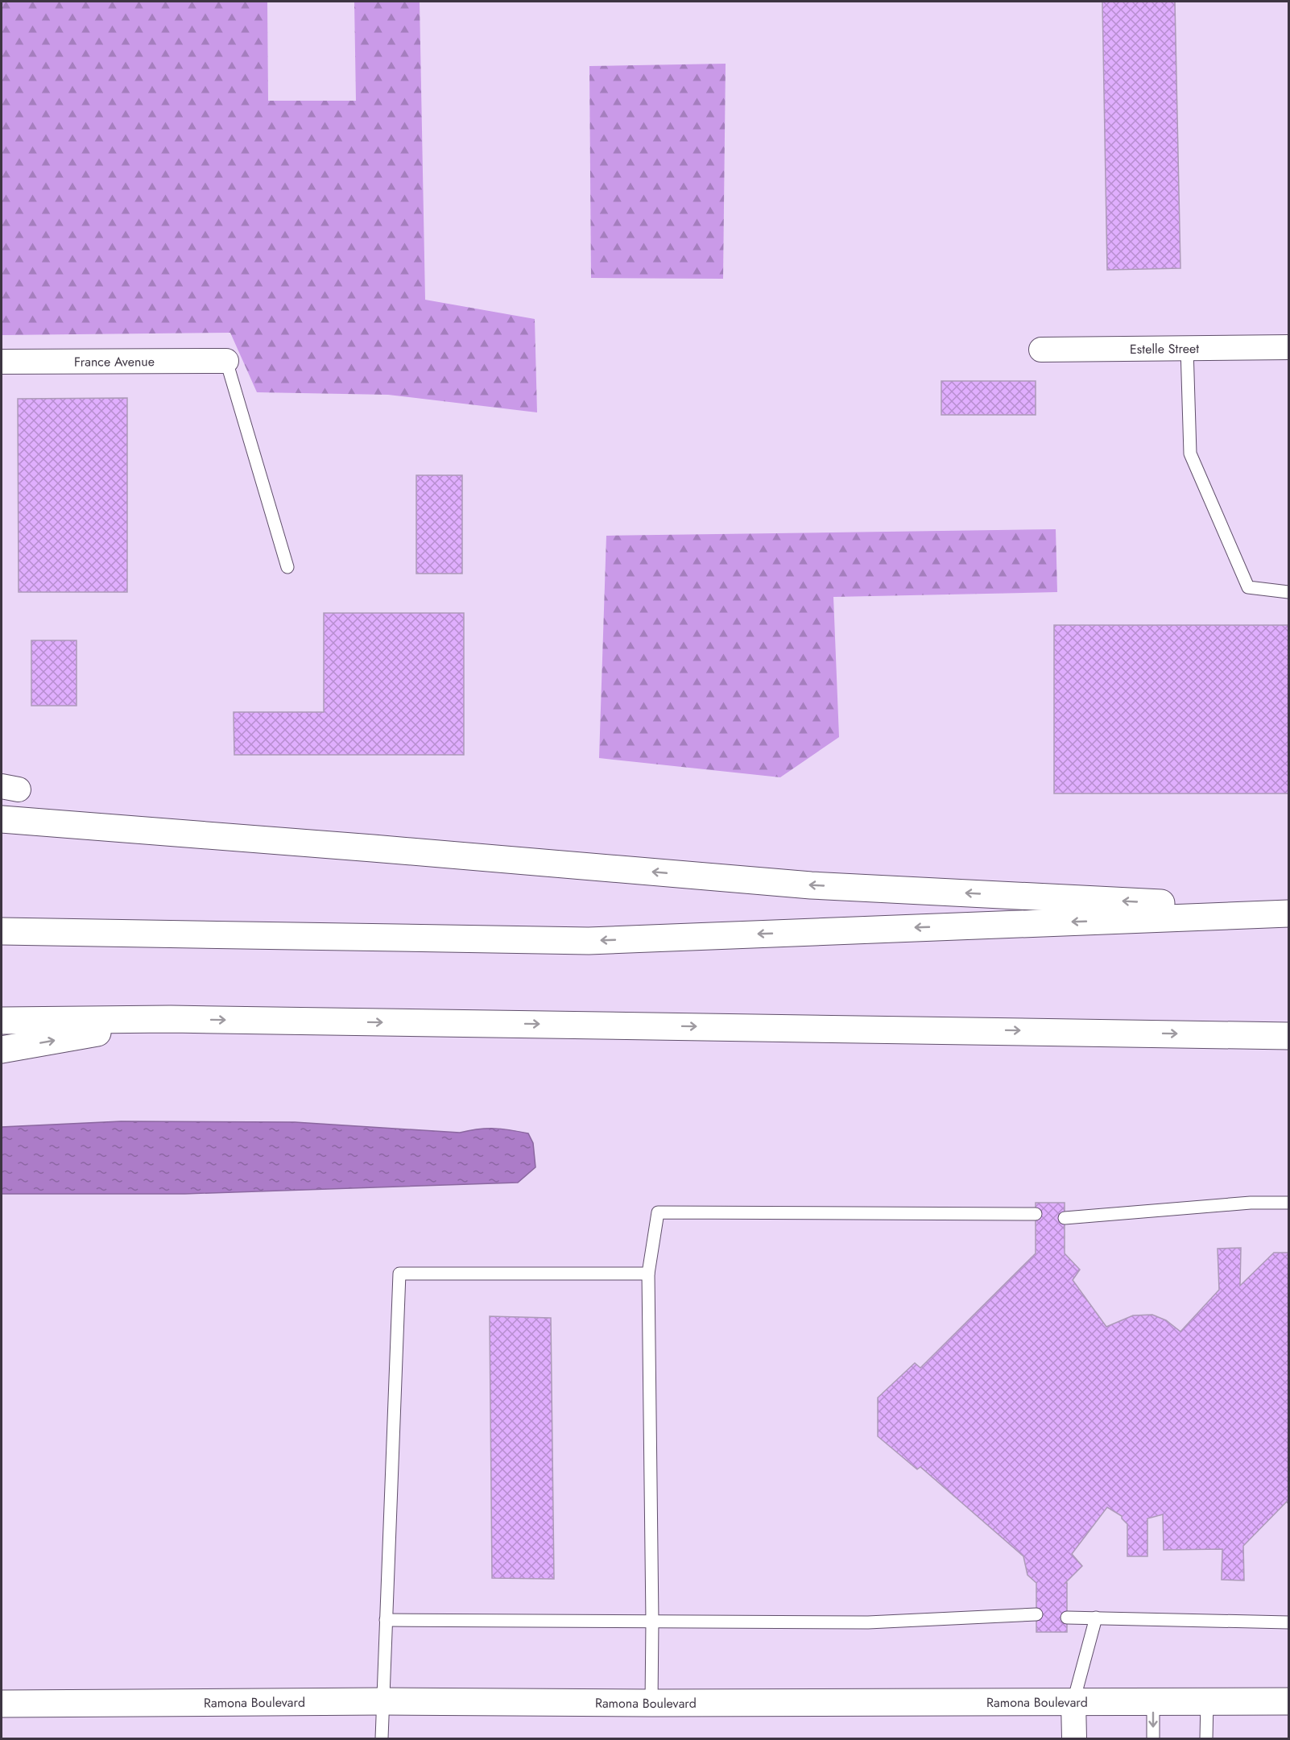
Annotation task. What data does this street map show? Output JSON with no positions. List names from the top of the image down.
{
  "streets": {
    "main road": ["Ramona Boulevard"],
    "street": ["Estelle Street", "France Avenue"]
  }
}
